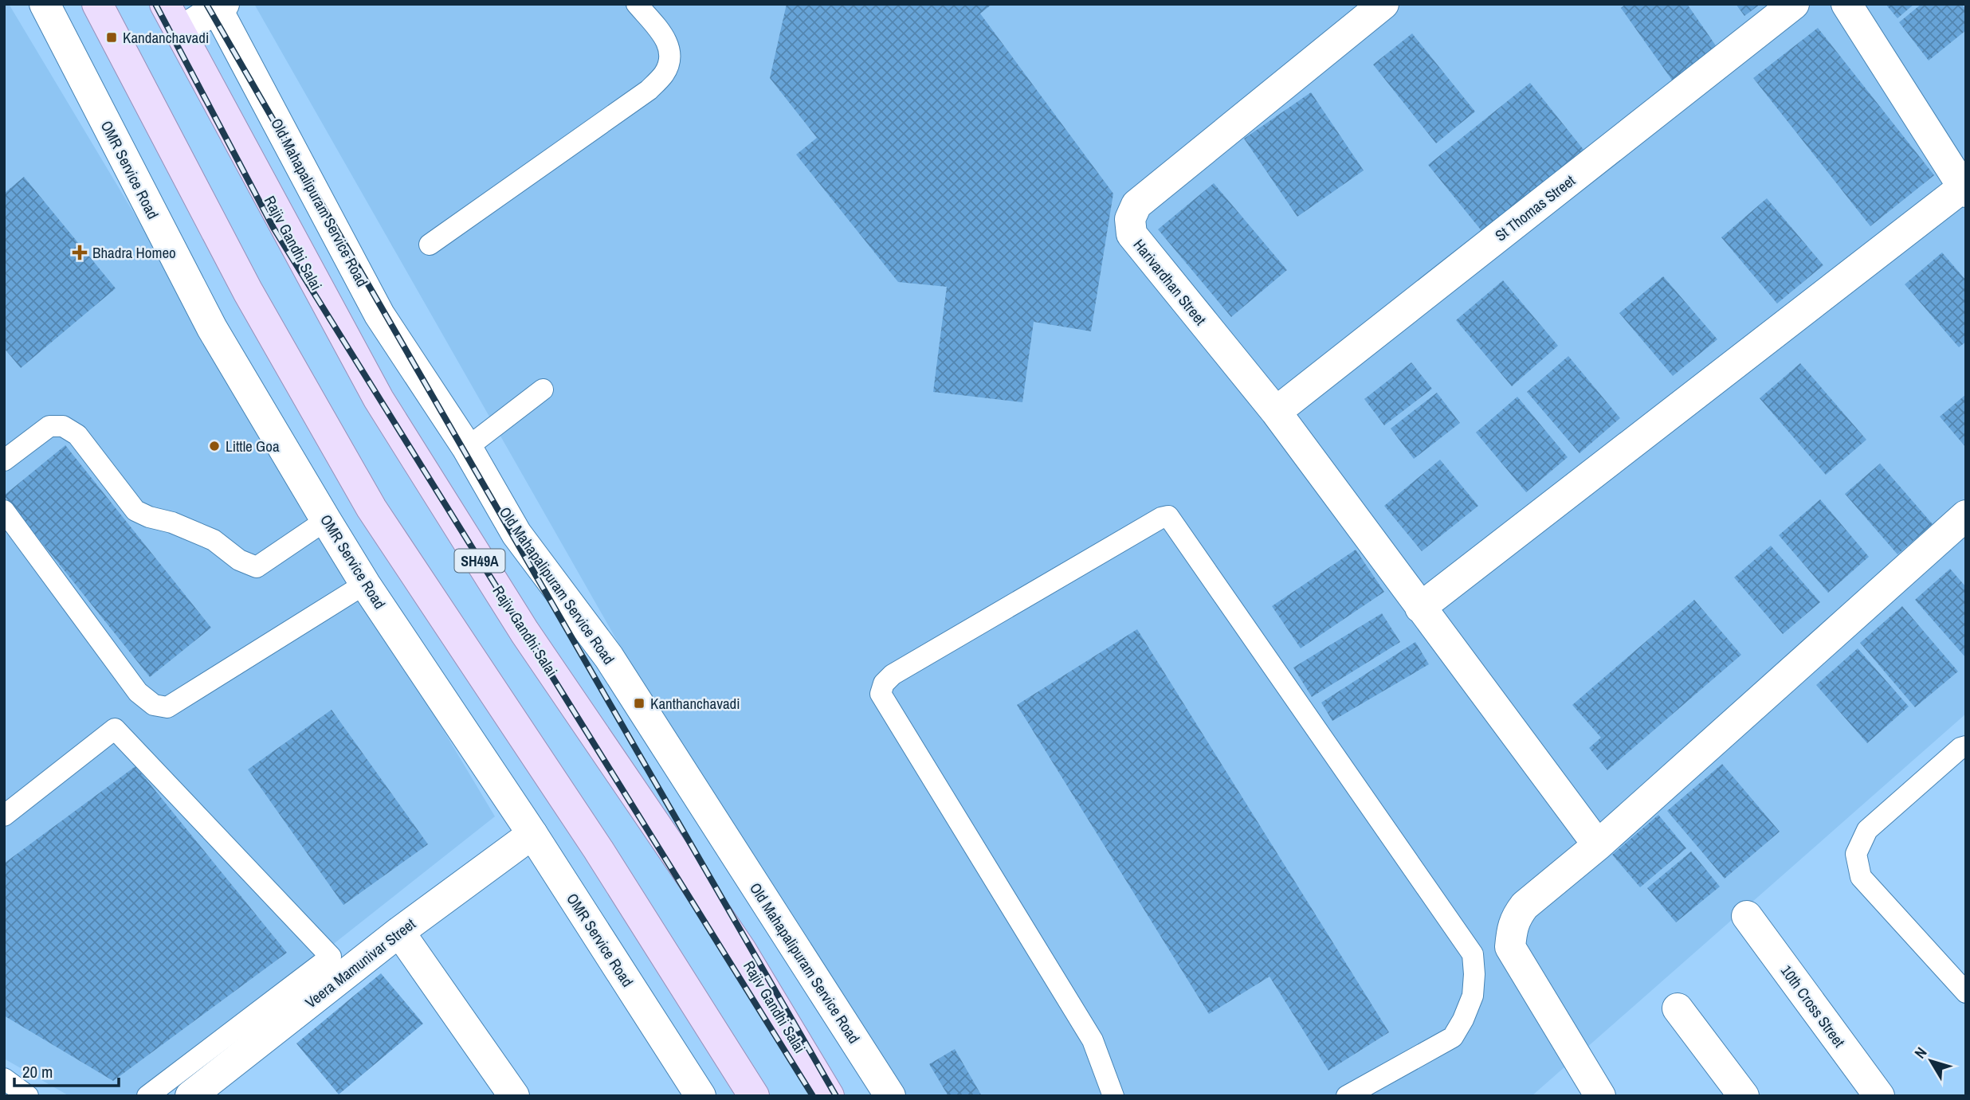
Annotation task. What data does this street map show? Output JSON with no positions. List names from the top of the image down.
{
  "streets": {
    "main road": ["Rajiv Gandhi Salai", "SH49A"],
    "street": [
      "OMR Service Road",
      "Old Mahapalipuram Service Road",
      "St Thomas Street",
      "Harivardhan Street",
      "Veera Mamunivar Street",
      "10th Cross Street"
    ]
  },
  "crossings": [
    ["OMR Service Road", "Veera Mamunivar Street"],
    ["St Thomas Street", "Harivardhan Street"]
  ],
  "places": {
    "transit": ["Kandanchavadi", "Kanthanchavadi"],
    "health": ["Bhadra Homeo"],
    "other": ["Little Goa"]
  },
  "scale_bar": "20 m",
  "north": "top left"
}
